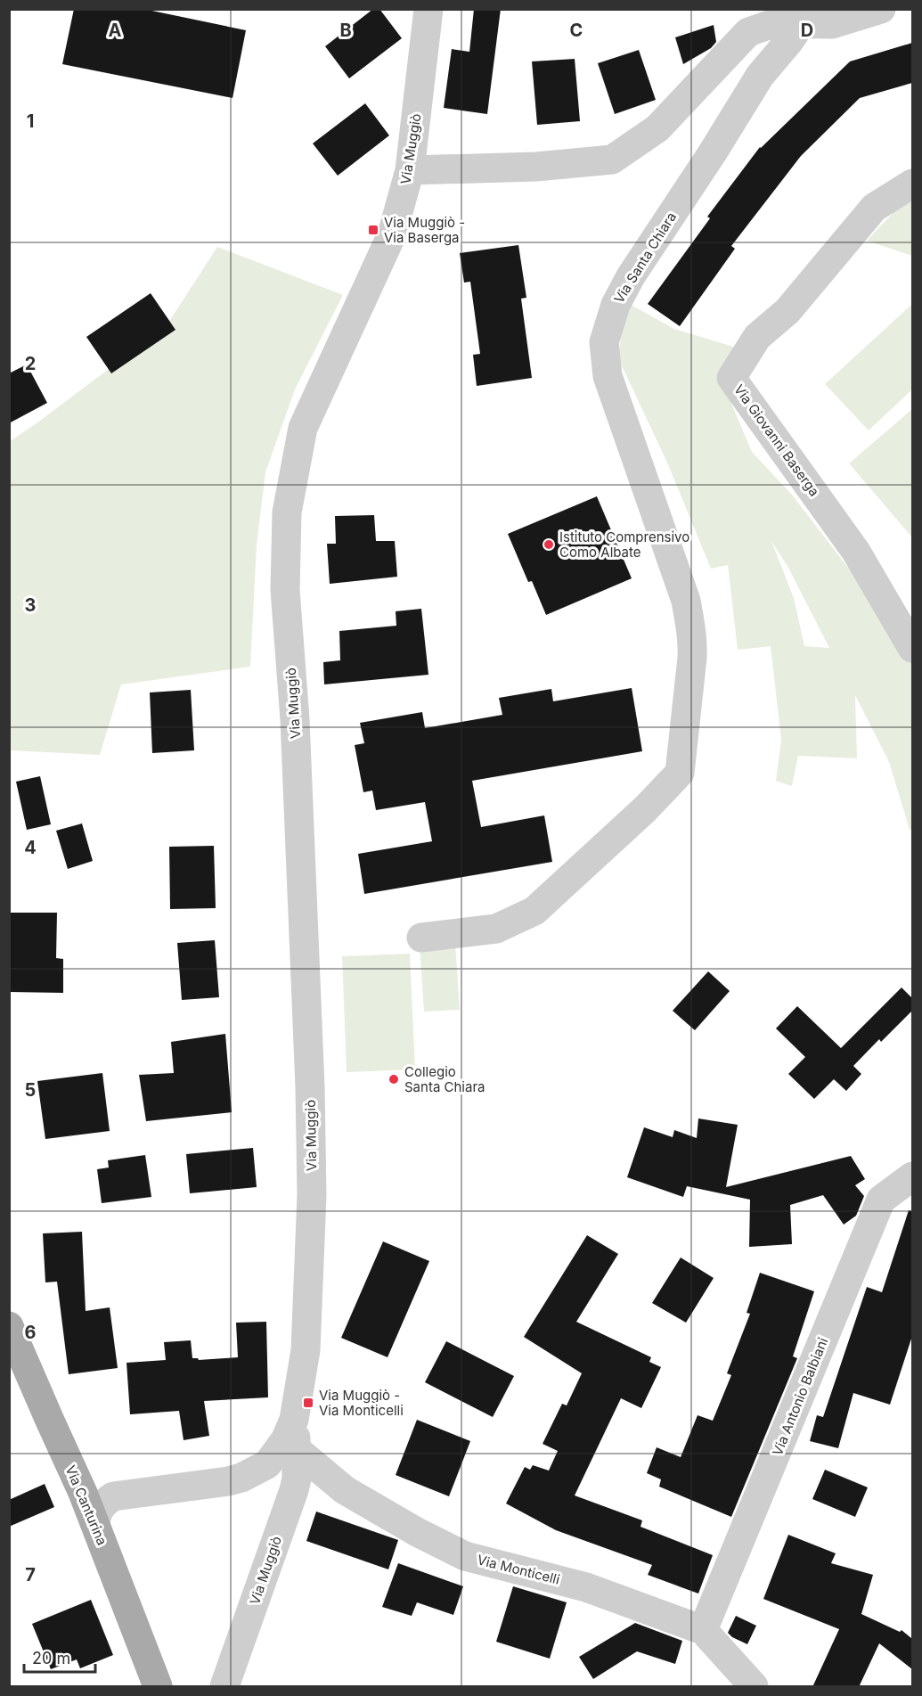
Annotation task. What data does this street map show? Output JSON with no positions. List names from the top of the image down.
{
  "streets": {
    "main road": ["Via Canturina"],
    "street": [
      "Via Muggiò",
      "Via Santa Chiara",
      "Via Giovanni Baserga",
      "Via Antonio Balbiani",
      "Via Monticelli"
    ]
  },
  "crossings": [
    ["Via Muggiò", "Via Canturina"],
    ["Via Muggiò", "Via Monticelli"],
    ["Via Antonio Balbiani", "Via Monticelli"]
  ],
  "places": {
    "transit": ["Via Muggiò - Via Baserga", "Via Muggiò - Via Monticelli"],
    "other": ["Istituto Comprensivo Como Albate", "Collegio Santa Chiara"]
  },
  "scale_bar": "20 m",
  "grid": {
    "columns": [
      "A",
      "B",
      "C",
      "D"
    ],
    "rows": [
      "1",
      "2",
      "3",
      "4",
      "5",
      "6",
      "7"
    ]
  }
}
